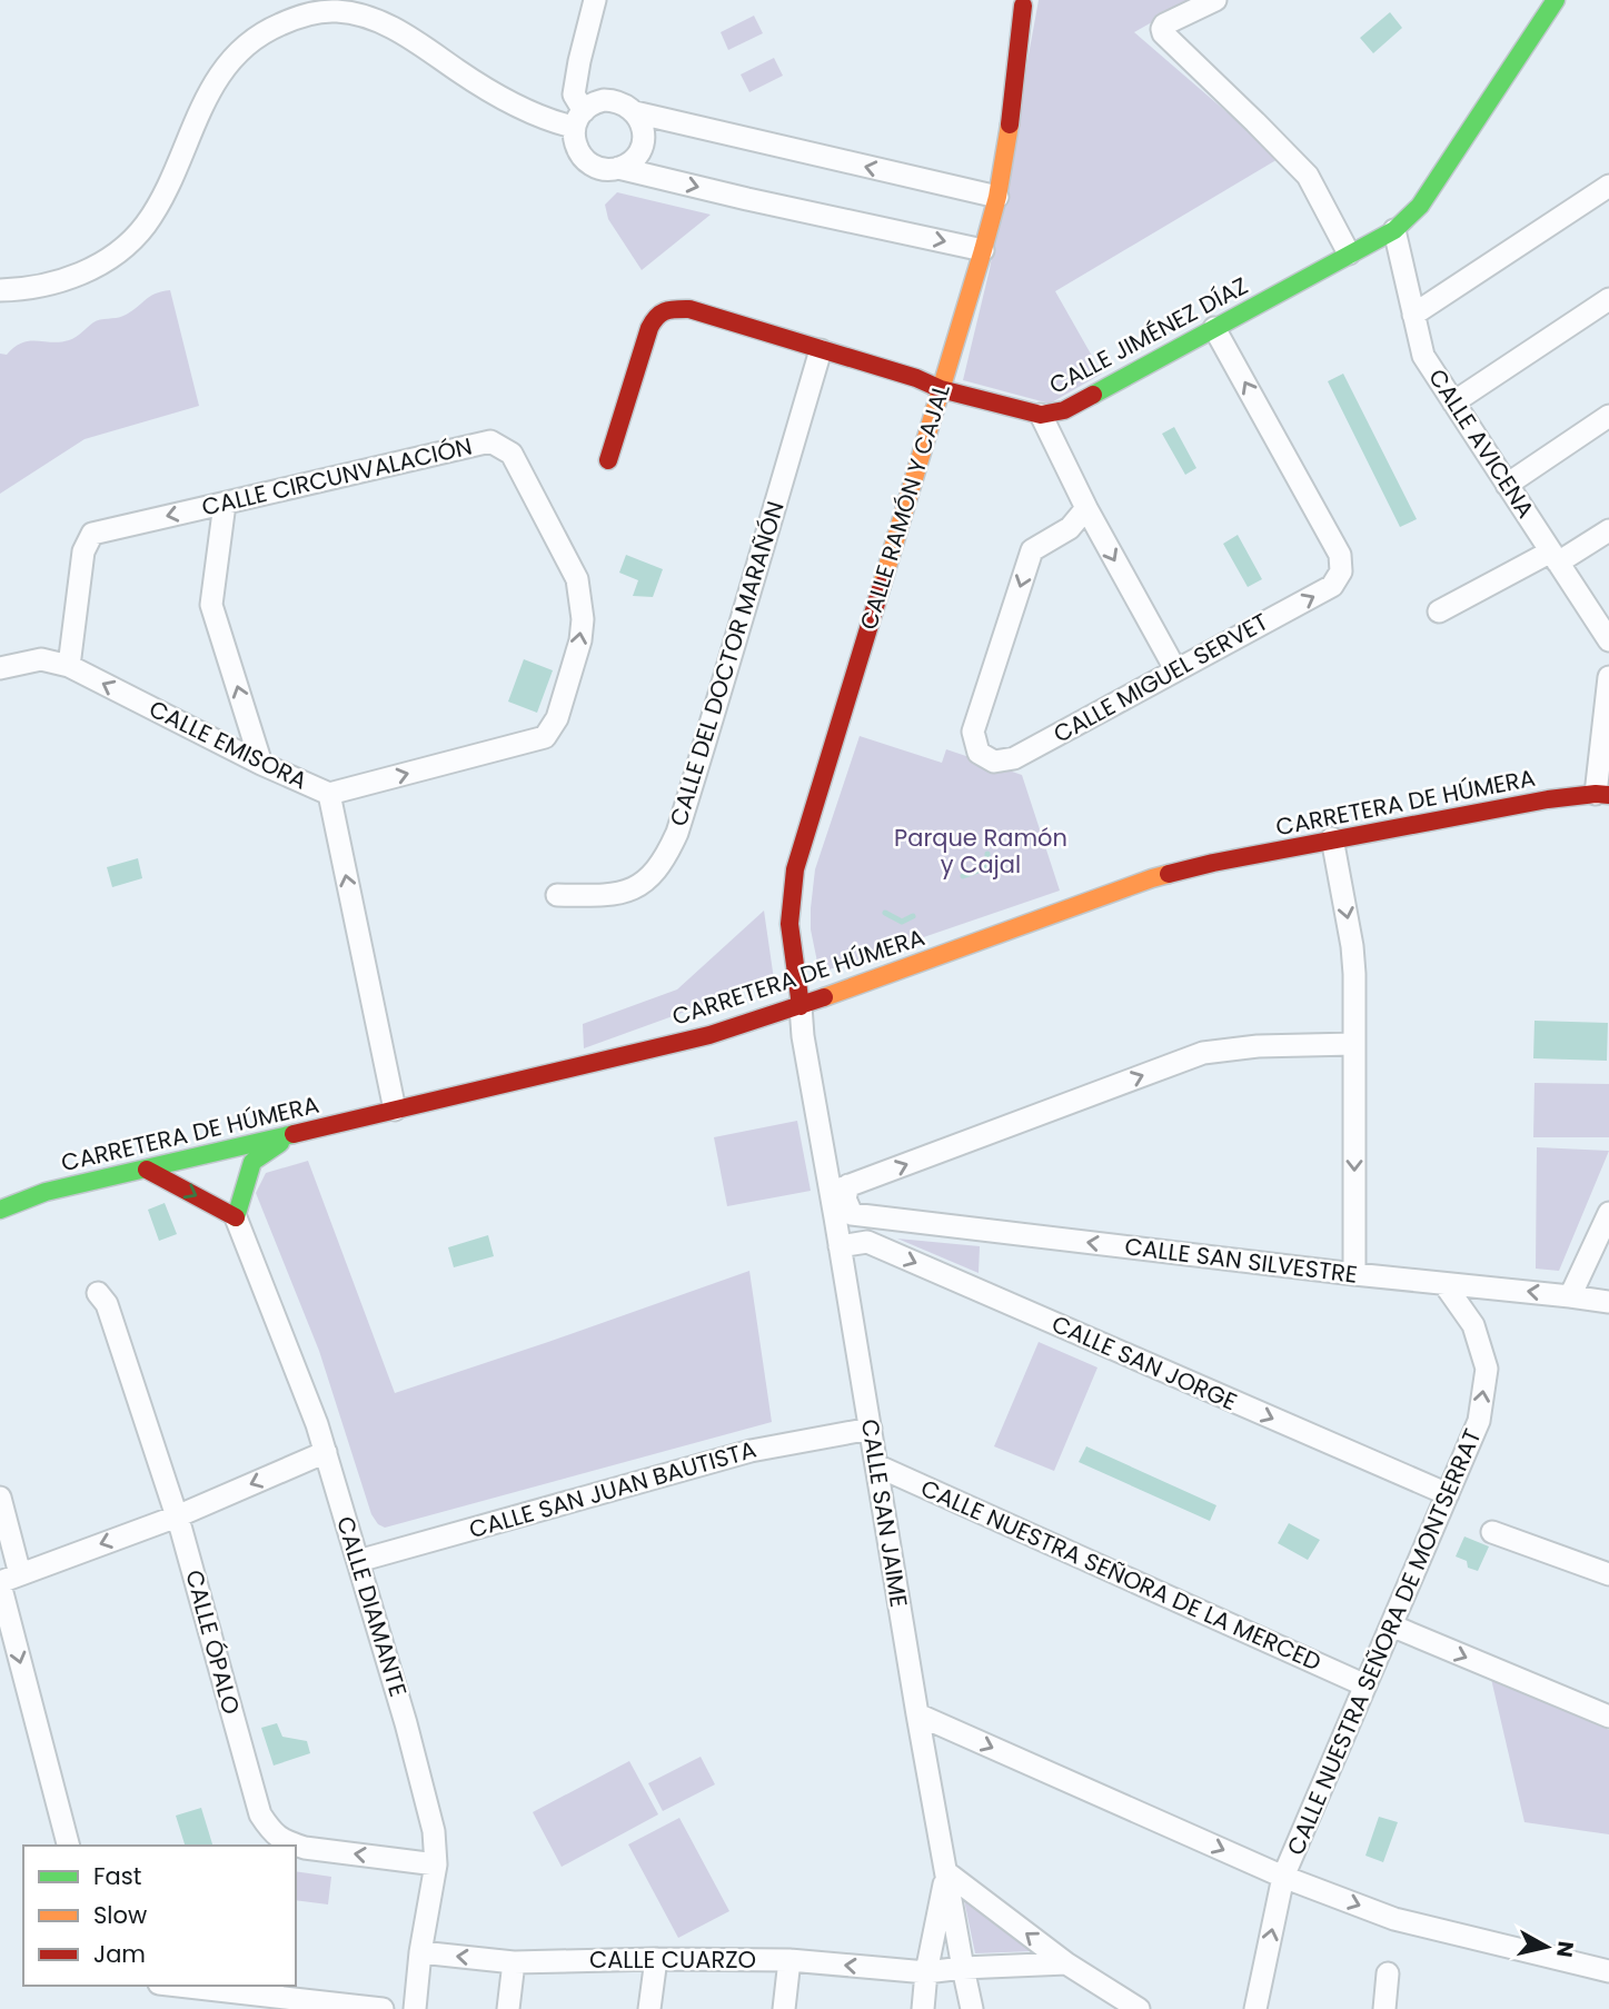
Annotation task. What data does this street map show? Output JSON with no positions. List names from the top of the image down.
{
  "streets": {
    "street": [
      "CALLE JIMÉNEZ DÍAZ",
      "CALLE AVICENA",
      "CALLE CIRCUNVALACIÓN",
      "CALLE RAMÓN Y CAJAL",
      "CALLE DEL DOCTOR MARAÑÓN",
      "CALLE MIGUEL SERVET",
      "CALLE EMISORA",
      "CARRETERA DE HÚMERA",
      "CALLE SAN SILVESTRE",
      "CALLE SAN JORGE",
      "CALLE SAN JUAN BAUTISTA",
      "CALLE SAN JAIME",
      "CALLE NUESTRA SEÑORA DE LA MERCED",
      "CALLE DIAMANTE",
      "CALLE ÓPALO",
      "CALLE NUESTRA SEÑORA DE MONTSERRAT",
      "CALLE CUARZO"
    ]
  },
  "crossings": [
    ["CALLE JIMÉNEZ DÍAZ", "CALLE AVICENA"],
    ["CALLE JIMÉNEZ DÍAZ", "CALLE RAMÓN Y CAJAL"],
    ["CALLE JIMÉNEZ DÍAZ", "CALLE DEL DOCTOR MARAÑÓN"],
    ["CALLE JIMÉNEZ DÍAZ", "CALLE MIGUEL SERVET"],
    ["CALLE CIRCUNVALACIÓN", "CALLE EMISORA"],
    ["CALLE RAMÓN Y CAJAL", "CARRETERA DE HÚMERA"],
    ["CALLE RAMÓN Y CAJAL", "CALLE SAN JAIME"],
    ["CALLE EMISORA", "CARRETERA DE HÚMERA"],
    ["CARRETERA DE HÚMERA", "CALLE SAN JAIME"],
    ["CALLE SAN SILVESTRE", "CALLE SAN JAIME"],
    ["CALLE SAN SILVESTRE", "CALLE NUESTRA SEÑORA DE MONTSERRAT"],
    ["CALLE SAN JORGE", "CALLE NUESTRA SEÑORA DE MONTSERRAT"],
    ["CALLE SAN JUAN BAUTISTA", "CALLE SAN JAIME"],
    ["CALLE SAN JUAN BAUTISTA", "CALLE DIAMANTE"],
    ["CALLE SAN JAIME", "CALLE NUESTRA SEÑORA DE LA MERCED"],
    ["CALLE NUESTRA SEÑORA DE LA MERCED", "CALLE NUESTRA SEÑORA DE MONTSERRAT"],
    ["CALLE DIAMANTE", "CALLE ÓPALO"],
    ["CALLE DIAMANTE", "CALLE CUARZO"]
  ],
  "one_way": ["CALLE EMISORA", "CALLE SAN JORGE", "CALLE CUARZO"],
  "parks": ["Parque Ramón y Cajal"],
  "legend": ["Fast", "Slow", "Jam"],
  "north": "right"
}
